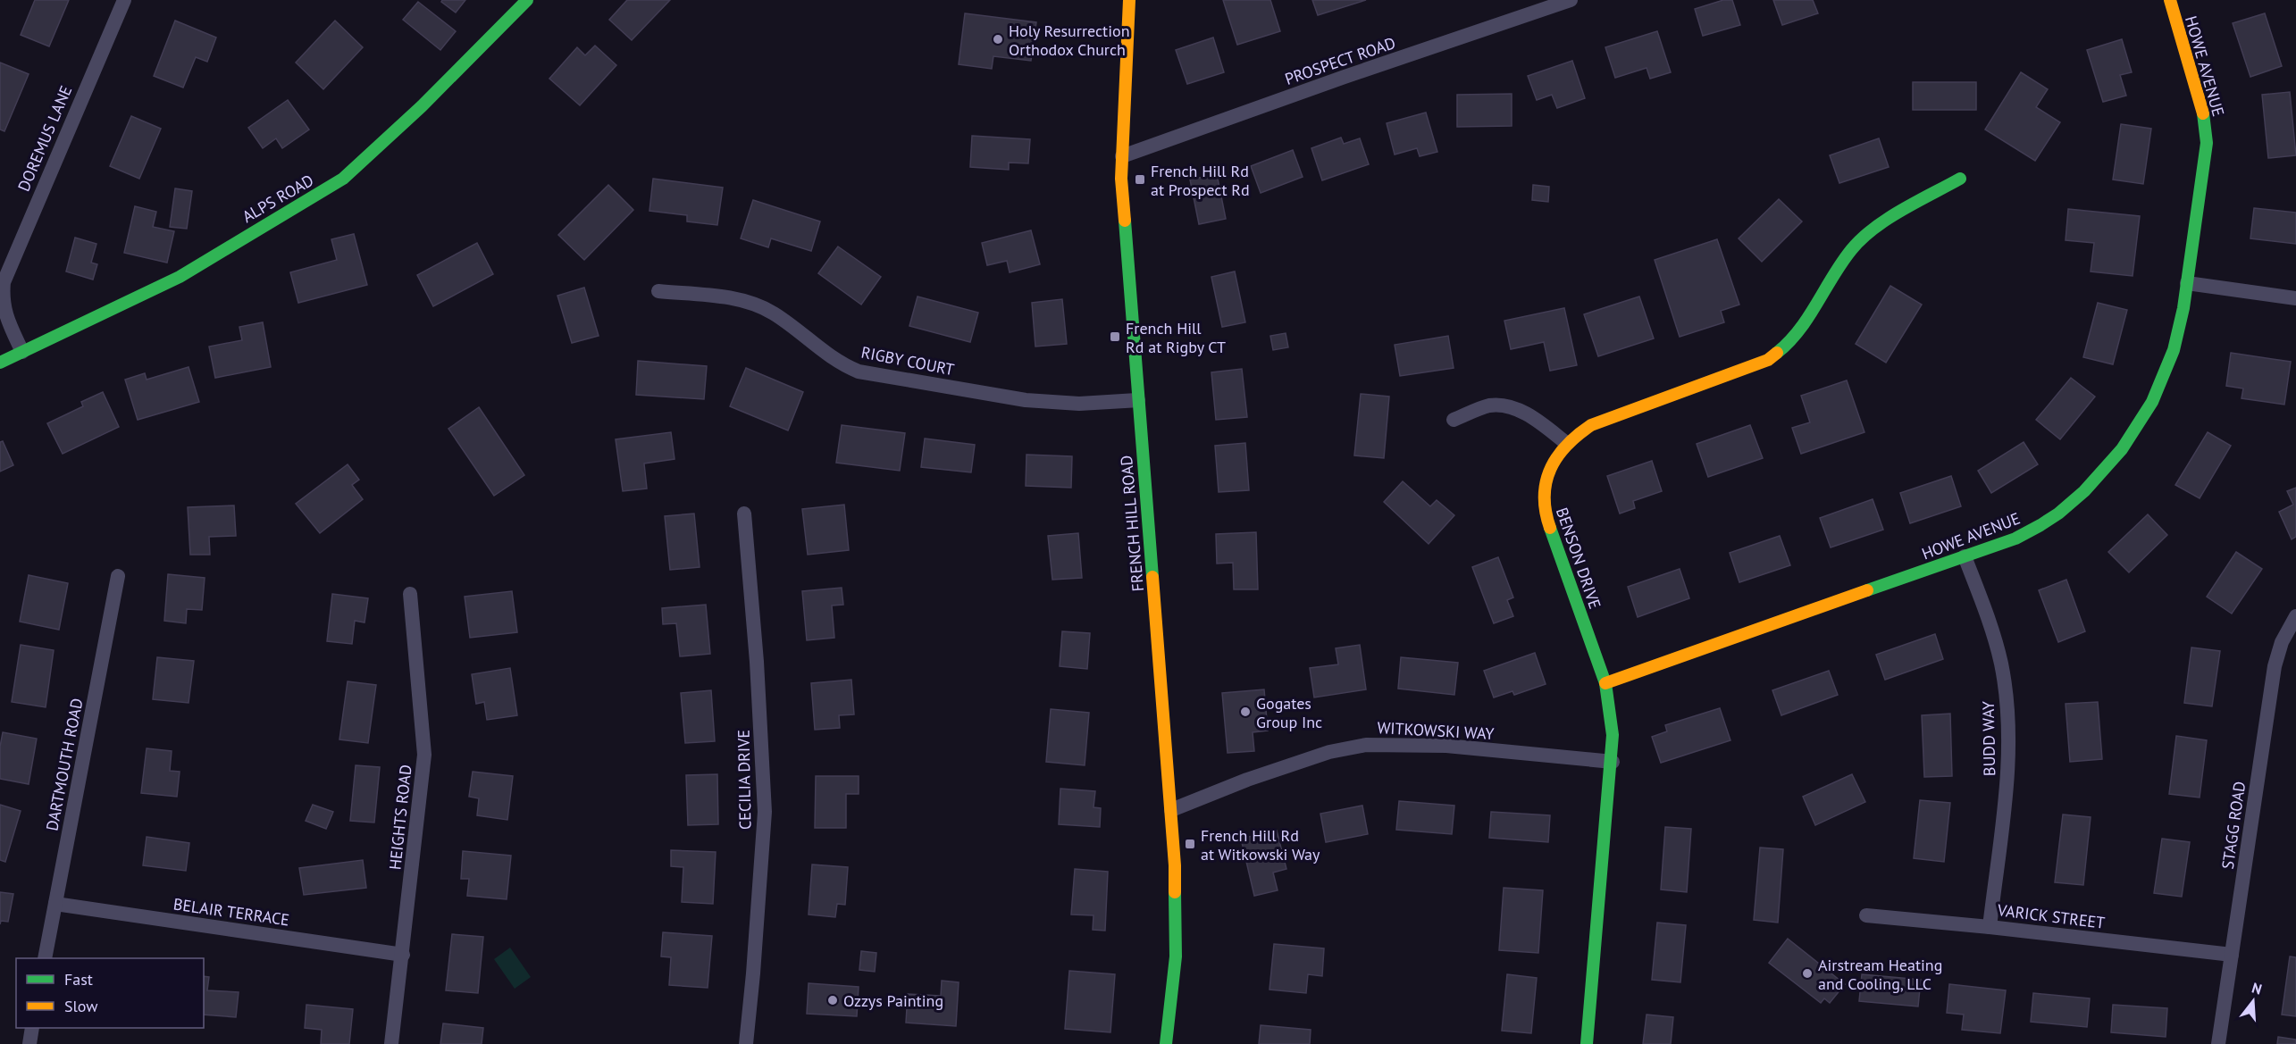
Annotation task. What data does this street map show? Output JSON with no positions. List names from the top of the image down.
{
  "streets": {
    "street": [
      "PROSPECT ROAD",
      "HOWE AVENUE",
      "DOREMUS LANE",
      "ALPS ROAD",
      "RIGBY COURT",
      "FRENCH HILL ROAD",
      "BENSON DRIVE",
      "WITKOWSKI WAY",
      "BUDD WAY",
      "DARTMOUTH ROAD",
      "CECILIA DRIVE",
      "HEIGHTS ROAD",
      "STAGG ROAD",
      "BELAIR TERRACE",
      "VARICK STREET"
    ]
  },
  "crossings": [
    ["PROSPECT ROAD", "FRENCH HILL ROAD"],
    ["HOWE AVENUE", "BENSON DRIVE"],
    ["HOWE AVENUE", "BUDD WAY"],
    ["DOREMUS LANE", "ALPS ROAD"],
    ["RIGBY COURT", "FRENCH HILL ROAD"],
    ["FRENCH HILL ROAD", "WITKOWSKI WAY"],
    ["BENSON DRIVE", "WITKOWSKI WAY"],
    ["BUDD WAY", "VARICK STREET"],
    ["DARTMOUTH ROAD", "BELAIR TERRACE"],
    ["HEIGHTS ROAD", "BELAIR TERRACE"],
    ["STAGG ROAD", "VARICK STREET"]
  ],
  "places": {
    "other": [
      "Holy Resurrection Orthodox Church",
      "Gogates Group Inc",
      "Airstream Heating and Cooling, LLC",
      "Ozzys Painting"
    ],
    "transit": ["French Hill Rd at Prospect Rd", "French Hill Rd at Rigby CT", "French Hill Rd at Witkowski Way"]
  },
  "legend": ["Fast", "Slow"],
  "north": "top"
}
